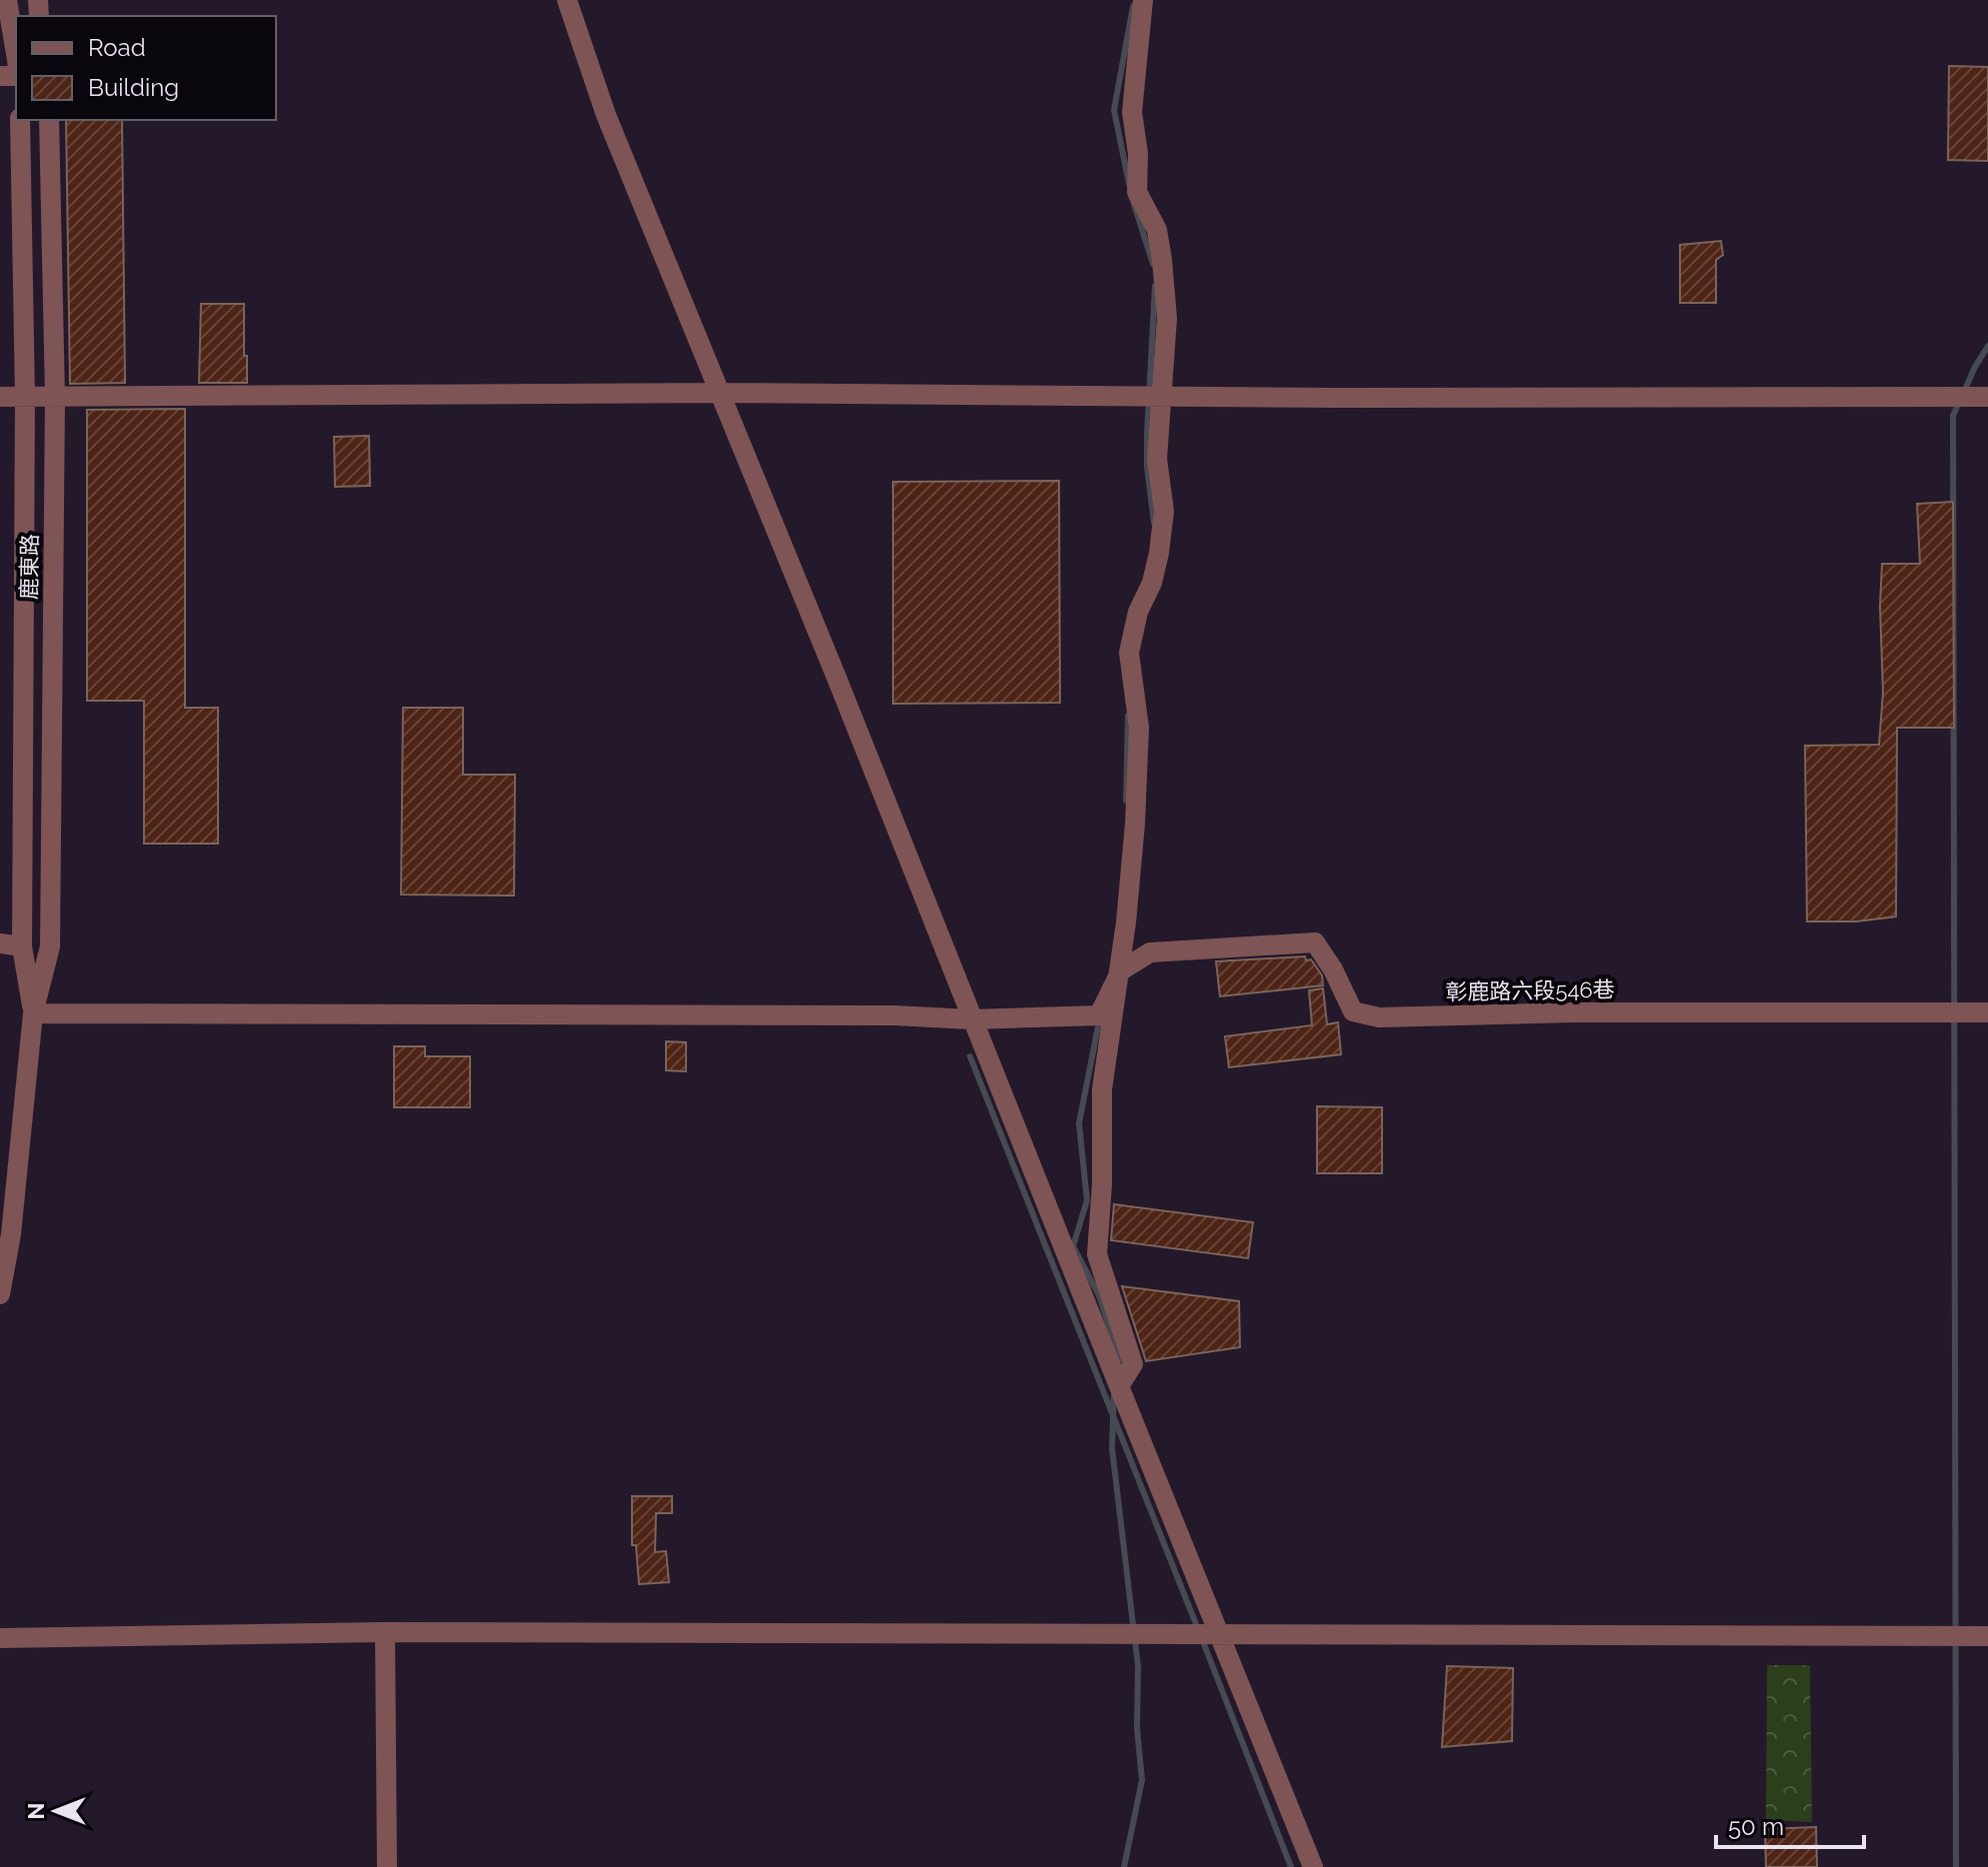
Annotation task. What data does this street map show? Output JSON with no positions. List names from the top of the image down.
{
  "streets": {
    "street": ["鹿東路", "彰鹿路六段546巷"]
  },
  "legend": ["Road", "Building"],
  "scale_bar": "50 m",
  "north": "left"
}
